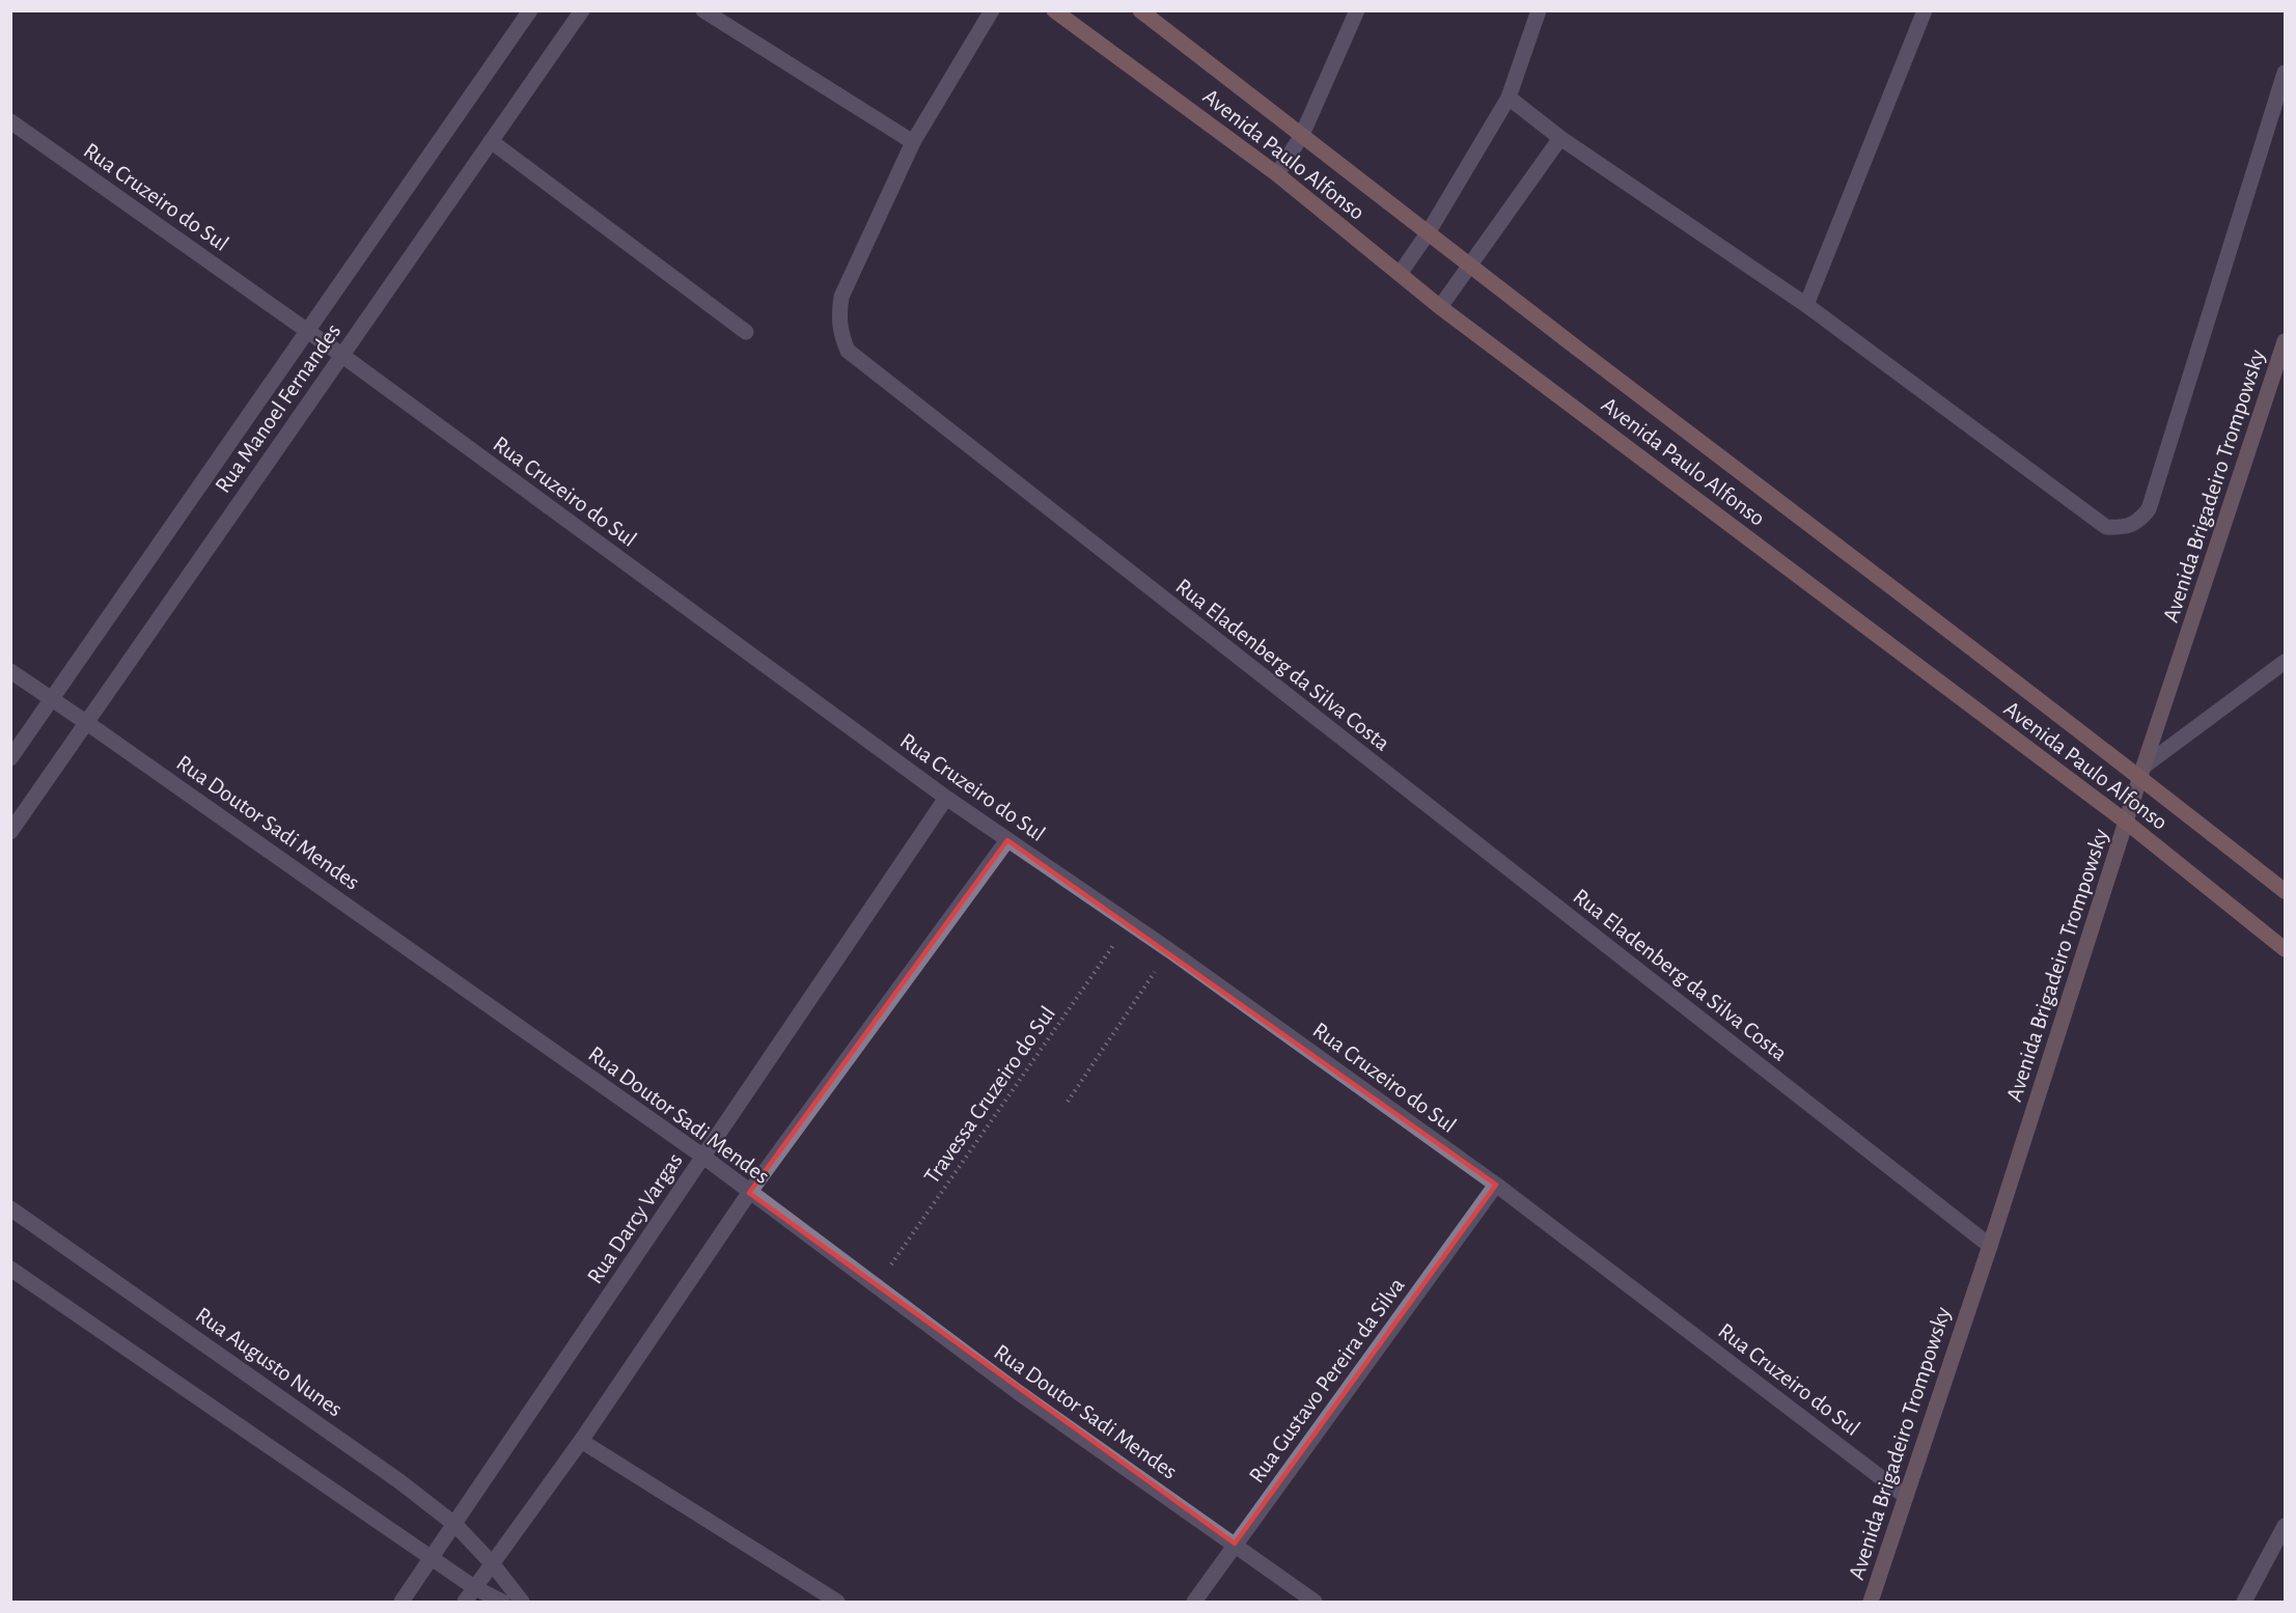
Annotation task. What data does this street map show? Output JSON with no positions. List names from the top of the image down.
{
  "streets": {
    "main road": ["Avenida Paulo Alfonso"],
    "street": [
      "Rua Cruzeiro do Sul",
      "Rua Manoel Fernandes",
      "Avenida Brigadeiro Trompowsky",
      "Rua Eladenberg da Silva Costa",
      "Rua Doutor Sadi Mendes",
      "Rua Darcy Vargas",
      "Rua Augusto Nunes",
      "Rua Gustavo Pereira da Silva"
    ],
    "path": ["Travessa Cruzeiro do Sul"]
  },
  "crossings": [
    ["Avenida Paulo Alfonso", "Avenida Brigadeiro Trompowsky"],
    ["Rua Cruzeiro do Sul", "Rua Manoel Fernandes"],
    ["Rua Cruzeiro do Sul", "Avenida Brigadeiro Trompowsky"],
    ["Rua Cruzeiro do Sul", "Travessa Cruzeiro do Sul"],
    ["Rua Cruzeiro do Sul", "Rua Darcy Vargas"],
    ["Rua Cruzeiro do Sul", "Rua Gustavo Pereira da Silva"],
    ["Rua Manoel Fernandes", "Rua Doutor Sadi Mendes"],
    ["Avenida Brigadeiro Trompowsky", "Rua Eladenberg da Silva Costa"],
    ["Rua Doutor Sadi Mendes", "Travessa Cruzeiro do Sul"],
    ["Rua Doutor Sadi Mendes", "Rua Darcy Vargas"],
    ["Rua Doutor Sadi Mendes", "Rua Gustavo Pereira da Silva"],
    ["Rua Darcy Vargas", "Rua Augusto Nunes"]
  ]
}
